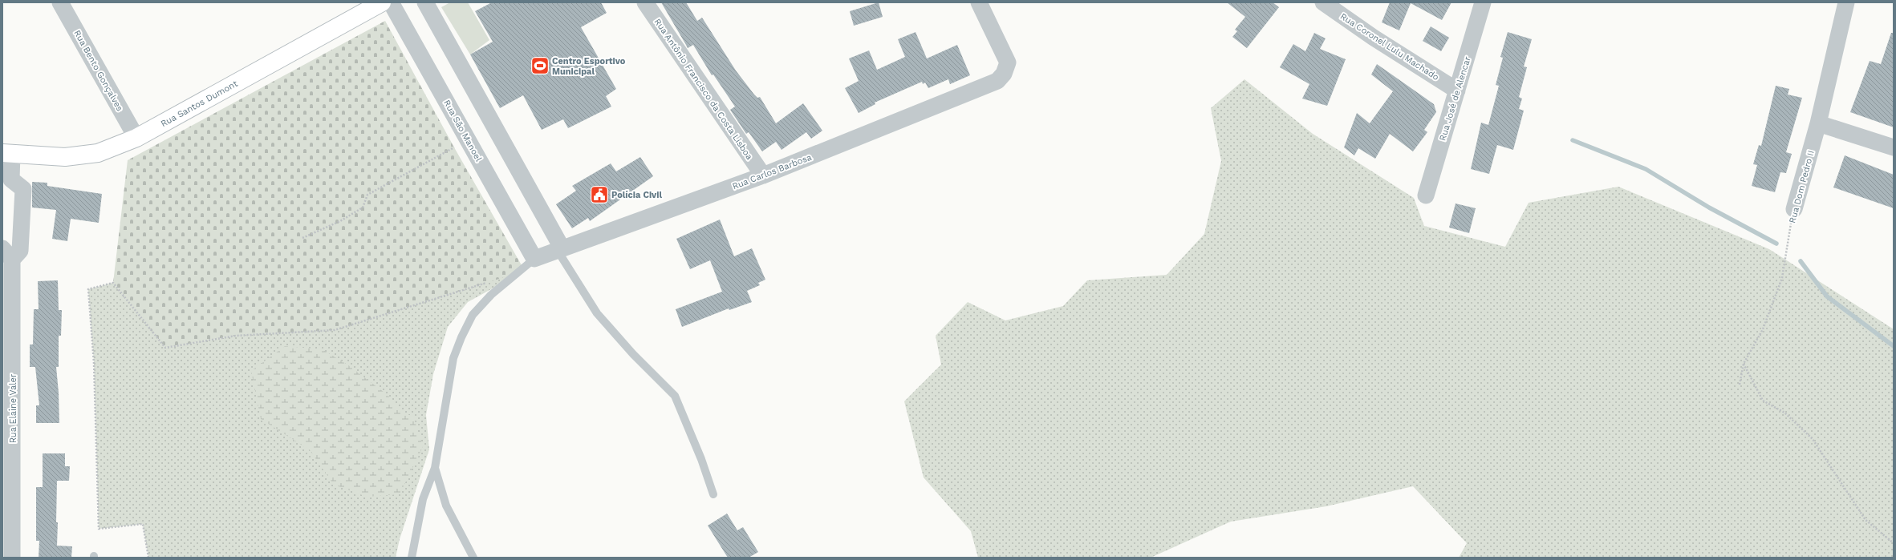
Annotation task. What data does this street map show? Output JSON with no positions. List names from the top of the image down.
{
  "streets": {
    "main road": ["Rua Santos Dumont"],
    "street": [
      "Rua Coronel Lulu Machado",
      "Rua Bento Gonçalves",
      "Rua Antônio Francisco da Costa Lisboa",
      "Rua José de Alencar",
      "Rua São Manoel",
      "Rua Carlos Barbosa",
      "Rua Dom Pedro II",
      "Rua Elaine Valer"
    ]
  },
  "crossings": [
    ["Rua Coronel Lulu Machado", "Rua José de Alencar"],
    ["Rua Bento Gonçalves", "Rua Santos Dumont"],
    ["Rua Antônio Francisco da Costa Lisboa", "Rua Carlos Barbosa"],
    ["Rua Santos Dumont", "Rua Elaine Valer"],
    ["Rua São Manoel", "Rua Carlos Barbosa"]
  ],
  "places": {
    "sports": ["Centro Esportivo Municipal"],
    "public building": ["Polícia Civil"]
  }
}
